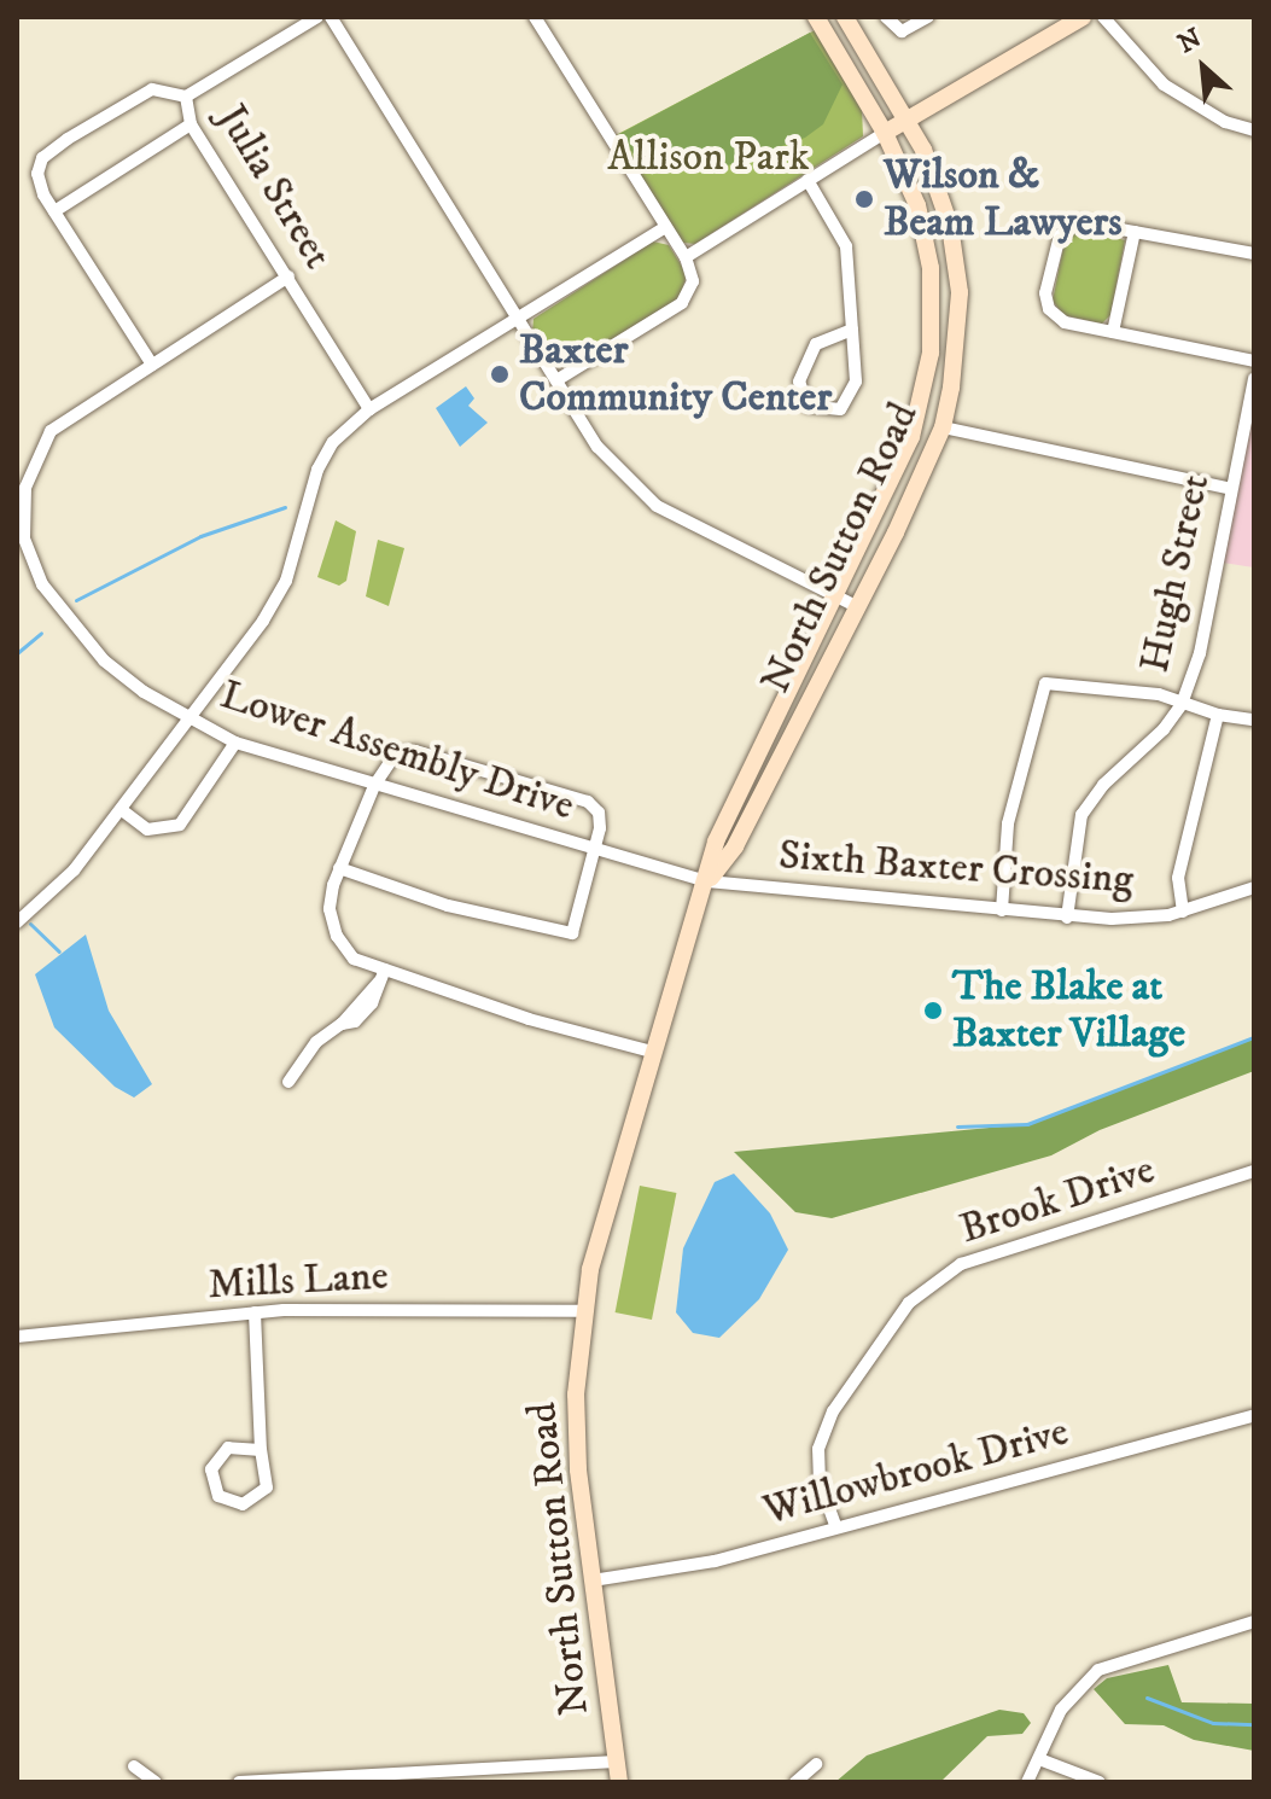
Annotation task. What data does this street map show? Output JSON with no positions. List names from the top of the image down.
{
  "streets": {
    "main road": ["North Sutton Road"],
    "street": [
      "Julia Street",
      "Hugh Street",
      "Lower Assembly Drive",
      "Sixth Baxter Crossing",
      "Brook Drive",
      "Mills Lane",
      "Willowbrook Drive"
    ]
  },
  "crossings": [
    ["Julia Street", "Lower Assembly Drive"],
    ["North Sutton Road", "Lower Assembly Drive"],
    ["North Sutton Road", "Sixth Baxter Crossing"],
    ["North Sutton Road", "Mills Lane"],
    ["North Sutton Road", "Willowbrook Drive"],
    ["Hugh Street", "Sixth Baxter Crossing"],
    ["Lower Assembly Drive", "Sixth Baxter Crossing"],
    ["Brook Drive", "Willowbrook Drive"]
  ],
  "parks": ["Allison Park"],
  "places": ["Wilson & Beam Lawyers", "Baxter Community Center", "The Blake at Baxter Village"],
  "north": "top left"
}
